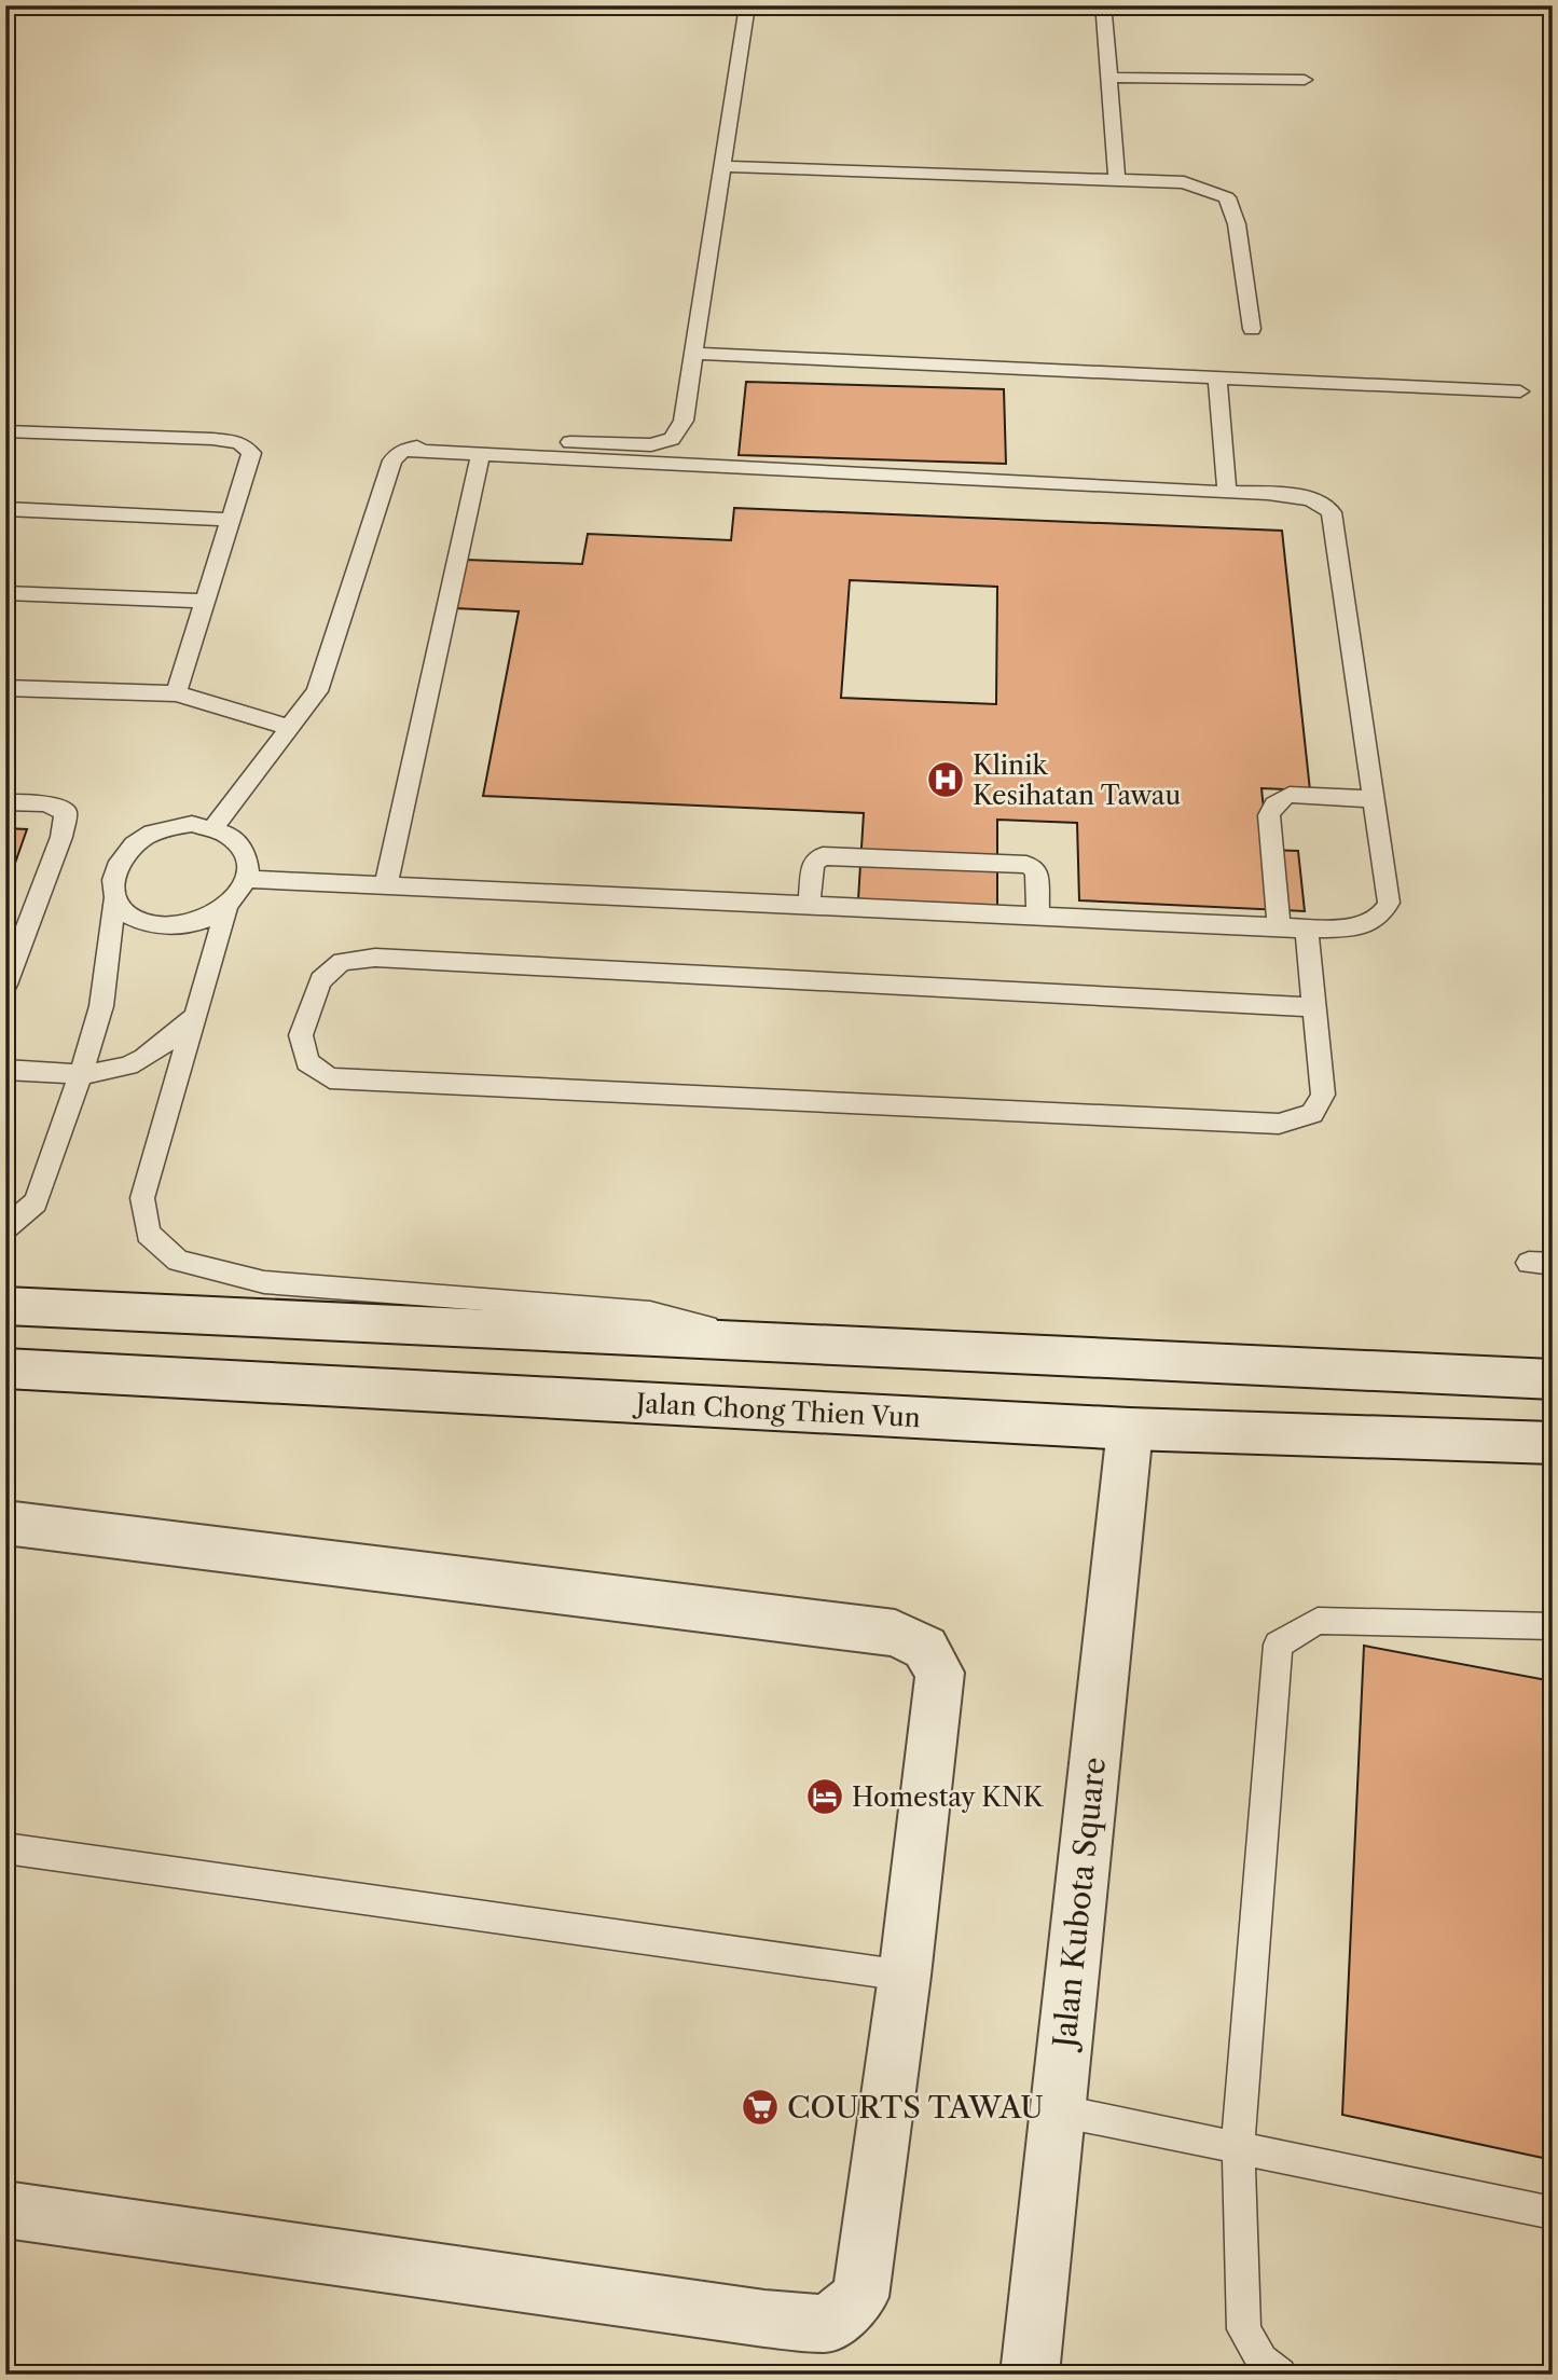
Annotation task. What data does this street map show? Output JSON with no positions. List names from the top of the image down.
{
  "streets": {
    "main road": ["Jalan Chong Thien Vun", "Jalan Kubota Square"]
  },
  "crossings": [
    ["Jalan Chong Thien Vun", "Jalan Kubota Square"]
  ],
  "places": {
    "hospital": ["Klinik Kesihatan Tawau"],
    "hotel": ["Homestay KNK"],
    "supermarket": ["COURTS TAWAU"]
  }
}
